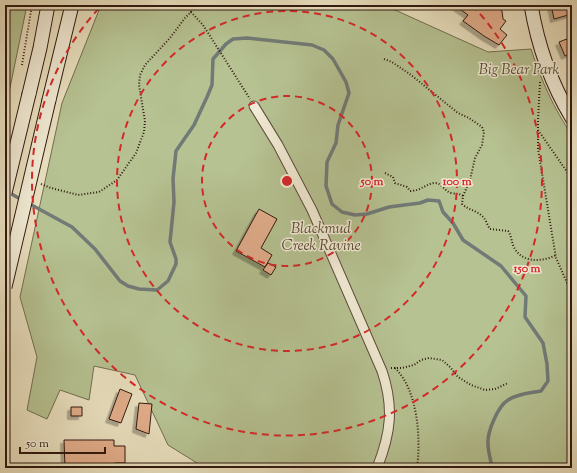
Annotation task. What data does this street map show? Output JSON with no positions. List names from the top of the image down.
{
  "parks": ["Big Bear Park", "Blackmud Creek Ravine"],
  "scale_bar": "50 m",
  "rings": ["50 m", "100 m", "150 m"]
}
